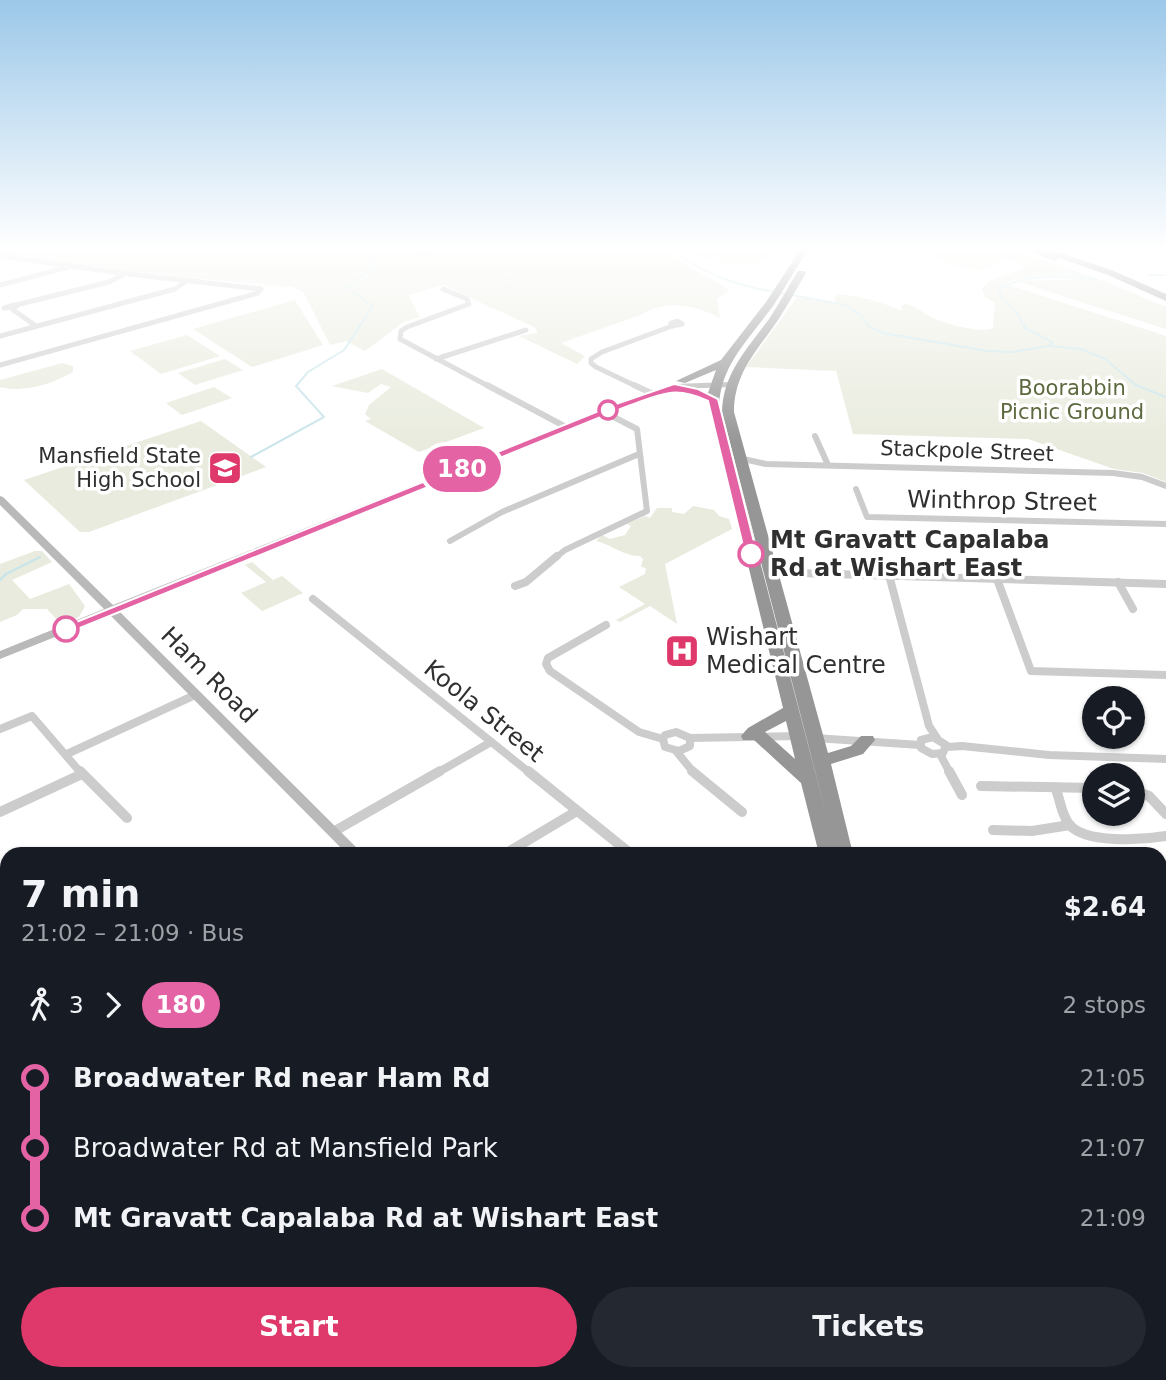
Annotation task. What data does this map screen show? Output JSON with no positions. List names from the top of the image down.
{
  "streets": {
    "main road": ["Ham Road"],
    "street": ["Stackpole Street", "Winthrop Street", "Koola Street"]
  },
  "parks": ["Boorabbin Picnic Ground"],
  "places": {
    "school or university": ["Mansfield State High School"],
    "other": ["Mt Gravatt Capalaba Rd at Wishart East"],
    "hospital": ["Wishart Medical Centre"]
  },
  "lines": ["bus line 180"],
  "page": {
    "on_map": "180",
    "heading": ["7 min", "21:02 – 21:09 · Bus", "$2.64"],
    "legs": ["3", "180", "2 stops"],
    "list": [
      {
        "name": "Broadwater Rd near Ham Rd",
        "value": "21:05"
      },
      {
        "name": "Broadwater Rd at Mansfield Park",
        "value": "21:07"
      },
      {
        "name": "Mt Gravatt Capalaba Rd at Wishart East",
        "value": "21:09"
      }
    ],
    "buttons": ["Start", "Tickets"]
  }
}
